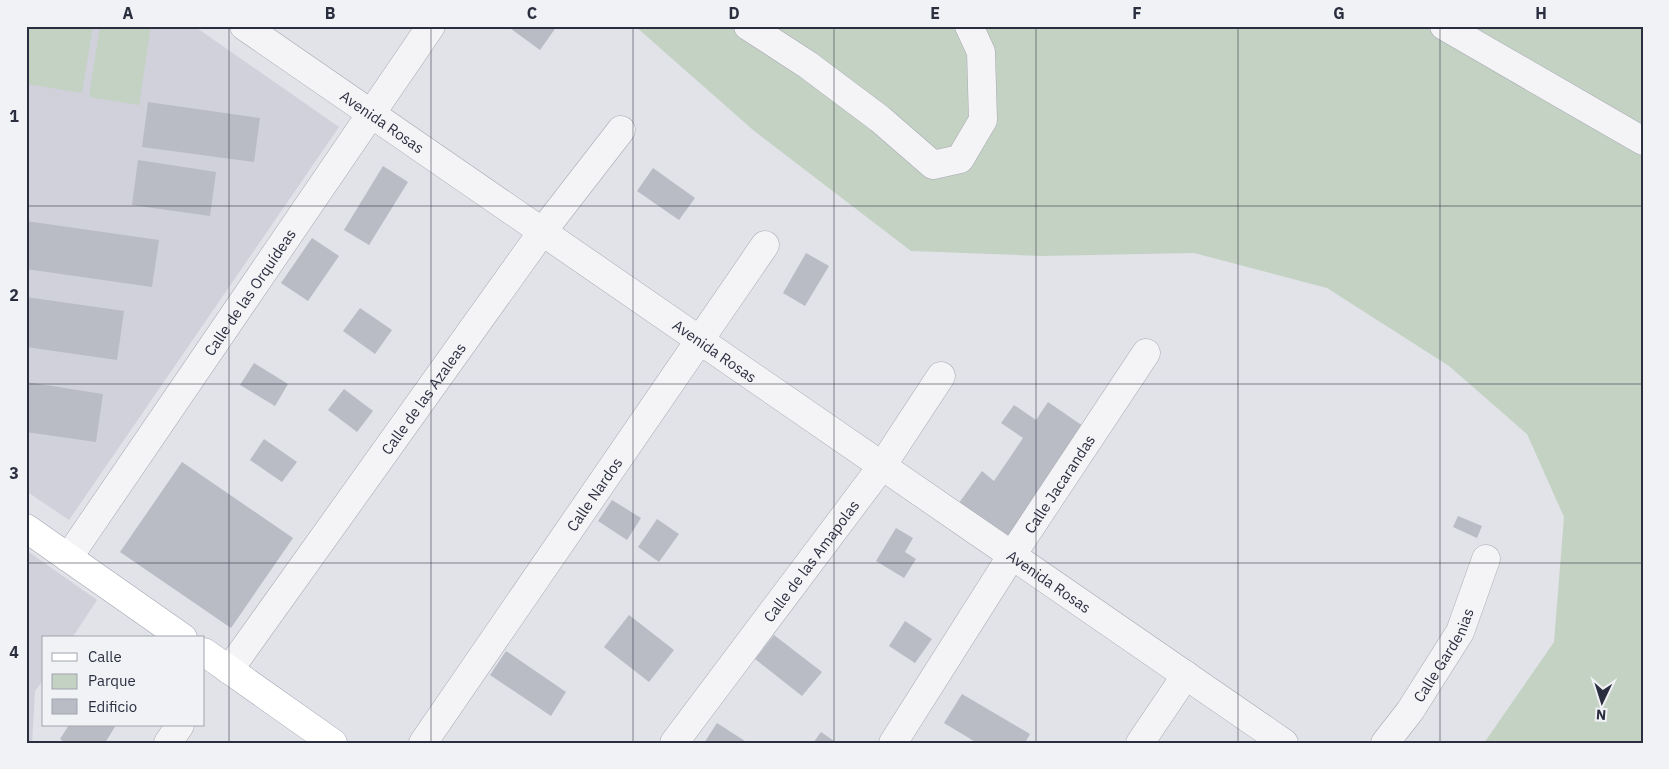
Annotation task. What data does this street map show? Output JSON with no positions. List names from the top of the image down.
{
  "streets": {
    "street": [
      "Avenida Rosas",
      "Calle de las Orquídeas",
      "Calle de las Azaleas",
      "Calle Jacarandas",
      "Calle Nardos",
      "Calle de las Amapolas",
      "Calle Gardenias"
    ]
  },
  "crossings": [
    ["Avenida Rosas", "Calle de las Orquídeas"],
    ["Avenida Rosas", "Calle de las Azaleas"],
    ["Avenida Rosas", "Calle Jacarandas"],
    ["Avenida Rosas", "Calle Nardos"],
    ["Avenida Rosas", "Calle de las Amapolas"]
  ],
  "legend": ["Calle", "Parque", "Edificio"],
  "north": "bottom",
  "grid": {
    "columns": [
      "A",
      "B",
      "C",
      "D",
      "E",
      "F",
      "G",
      "H"
    ],
    "rows": [
      "1",
      "2",
      "3",
      "4"
    ]
  }
}
